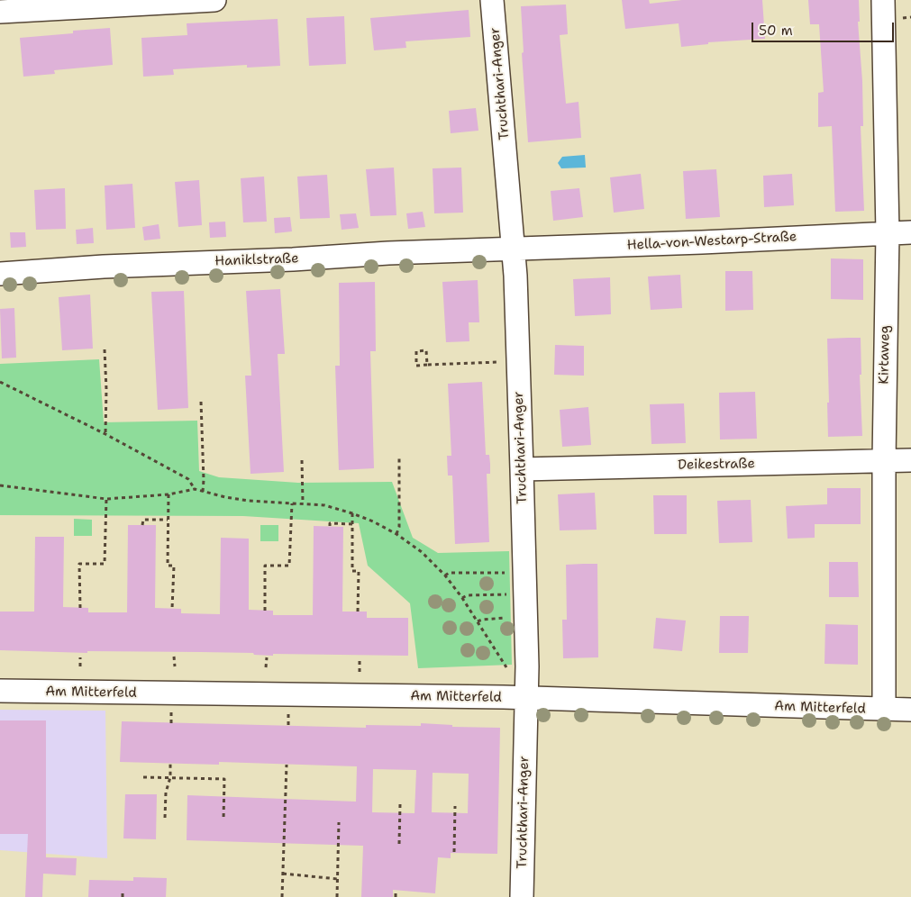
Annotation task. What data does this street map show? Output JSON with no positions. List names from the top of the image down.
{
  "streets": {
    "street": [
      "Truchthari-Anger",
      "Hella-von-Westarp-Straße",
      "Haniklstraße",
      "Kirtaweg",
      "Deikestraße",
      "Am Mitterfeld"
    ]
  },
  "crossings": [
    ["Truchthari-Anger", "Hella-von-Westarp-Straße"],
    ["Truchthari-Anger", "Haniklstraße"],
    ["Truchthari-Anger", "Deikestraße"],
    ["Truchthari-Anger", "Am Mitterfeld"],
    ["Hella-von-Westarp-Straße", "Haniklstraße"],
    ["Hella-von-Westarp-Straße", "Kirtaweg"],
    ["Kirtaweg", "Deikestraße"],
    ["Kirtaweg", "Am Mitterfeld"]
  ],
  "scale_bar": "50 m"
}
